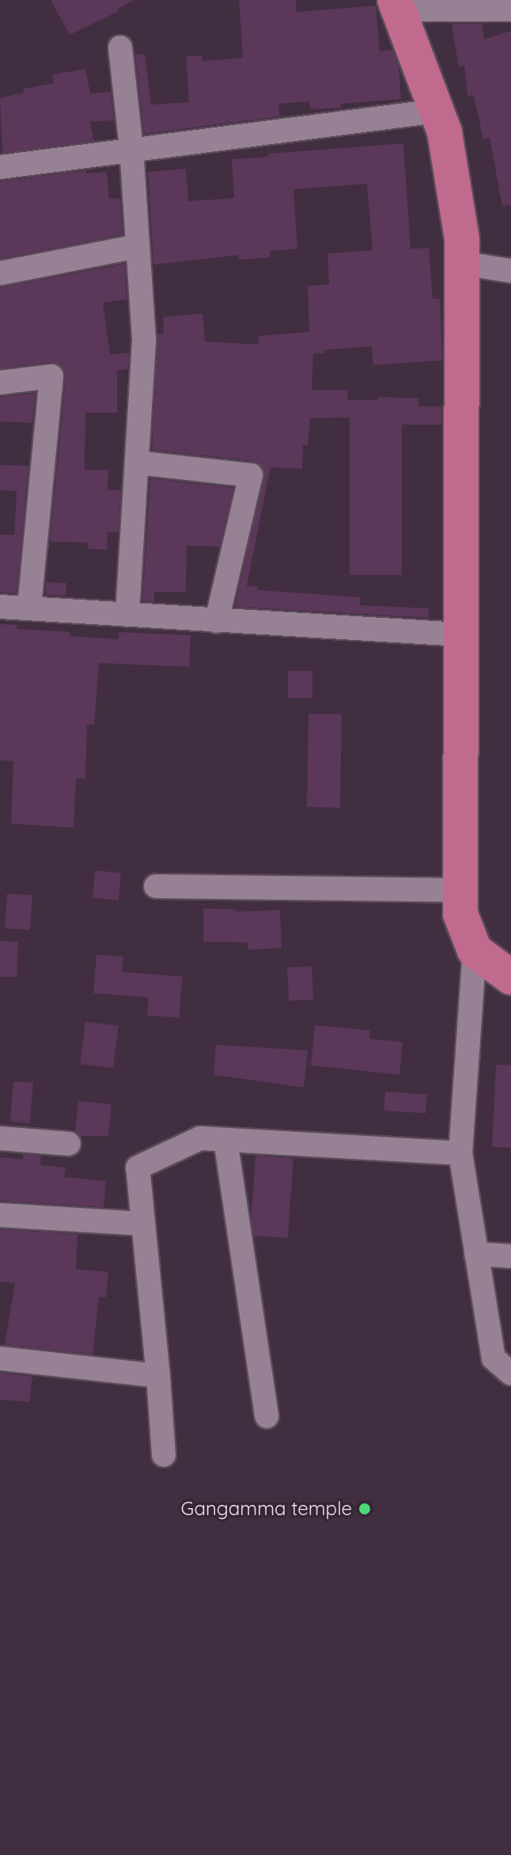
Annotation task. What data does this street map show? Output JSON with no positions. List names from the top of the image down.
{
  "places": ["Gangamma temple"]
}
